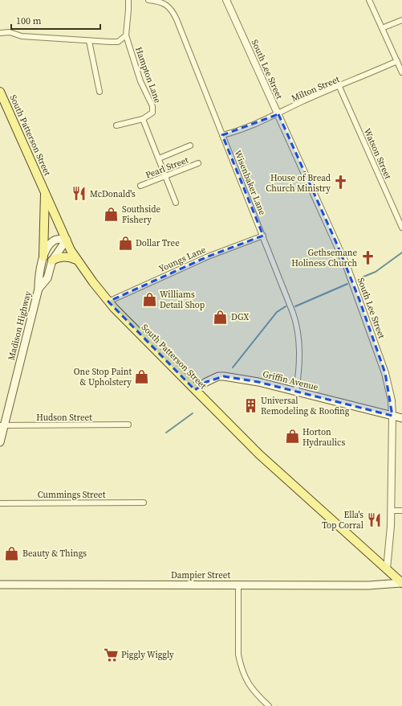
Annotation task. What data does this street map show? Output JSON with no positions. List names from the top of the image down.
{
  "streets": {
    "main road": [
      "South Patterson Street",
      "Madison Highway",
      "Griffin Avenue",
      "Dampier Street"
    ],
    "street": [
      "South Lee Street",
      "Hampton Lane",
      "Milton Street",
      "Watson Street",
      "Pearl Street",
      "Wisenbaker Lane",
      "Youngs Lane",
      "Hudson Street",
      "Cummings Street"
    ]
  },
  "crossings": [
    ["South Lee Street", "Milton Street"],
    ["South Lee Street", "South Patterson Street"],
    ["South Lee Street", "Griffin Avenue"],
    ["Milton Street", "Watson Street"],
    ["Milton Street", "Wisenbaker Lane"],
    ["South Patterson Street", "Youngs Lane"],
    ["South Patterson Street", "Madison Highway"],
    ["South Patterson Street", "Griffin Avenue"],
    ["South Patterson Street", "Dampier Street"],
    ["Wisenbaker Lane", "Youngs Lane"],
    ["Wisenbaker Lane", "Griffin Avenue"],
    ["Madison Highway", "Hudson Street"]
  ],
  "places": {
    "church": ["House of Bread Church Ministry", "Gethsemane Holiness Church"],
    "restaurant": ["McDonald's", "Ella's Top Corral"],
    "shop": [
      "Southside Fishery",
      "Dollar Tree",
      "Williams Detail Shop",
      "DGX",
      "One Stop Paint & Upholstery",
      "Horton Hydraulics",
      "Beauty & Things"
    ],
    "building": ["Universal Remodeling & Roofing"],
    "supermarket": ["Piggly Wiggly"]
  },
  "scale_bar": "100 m"
}
